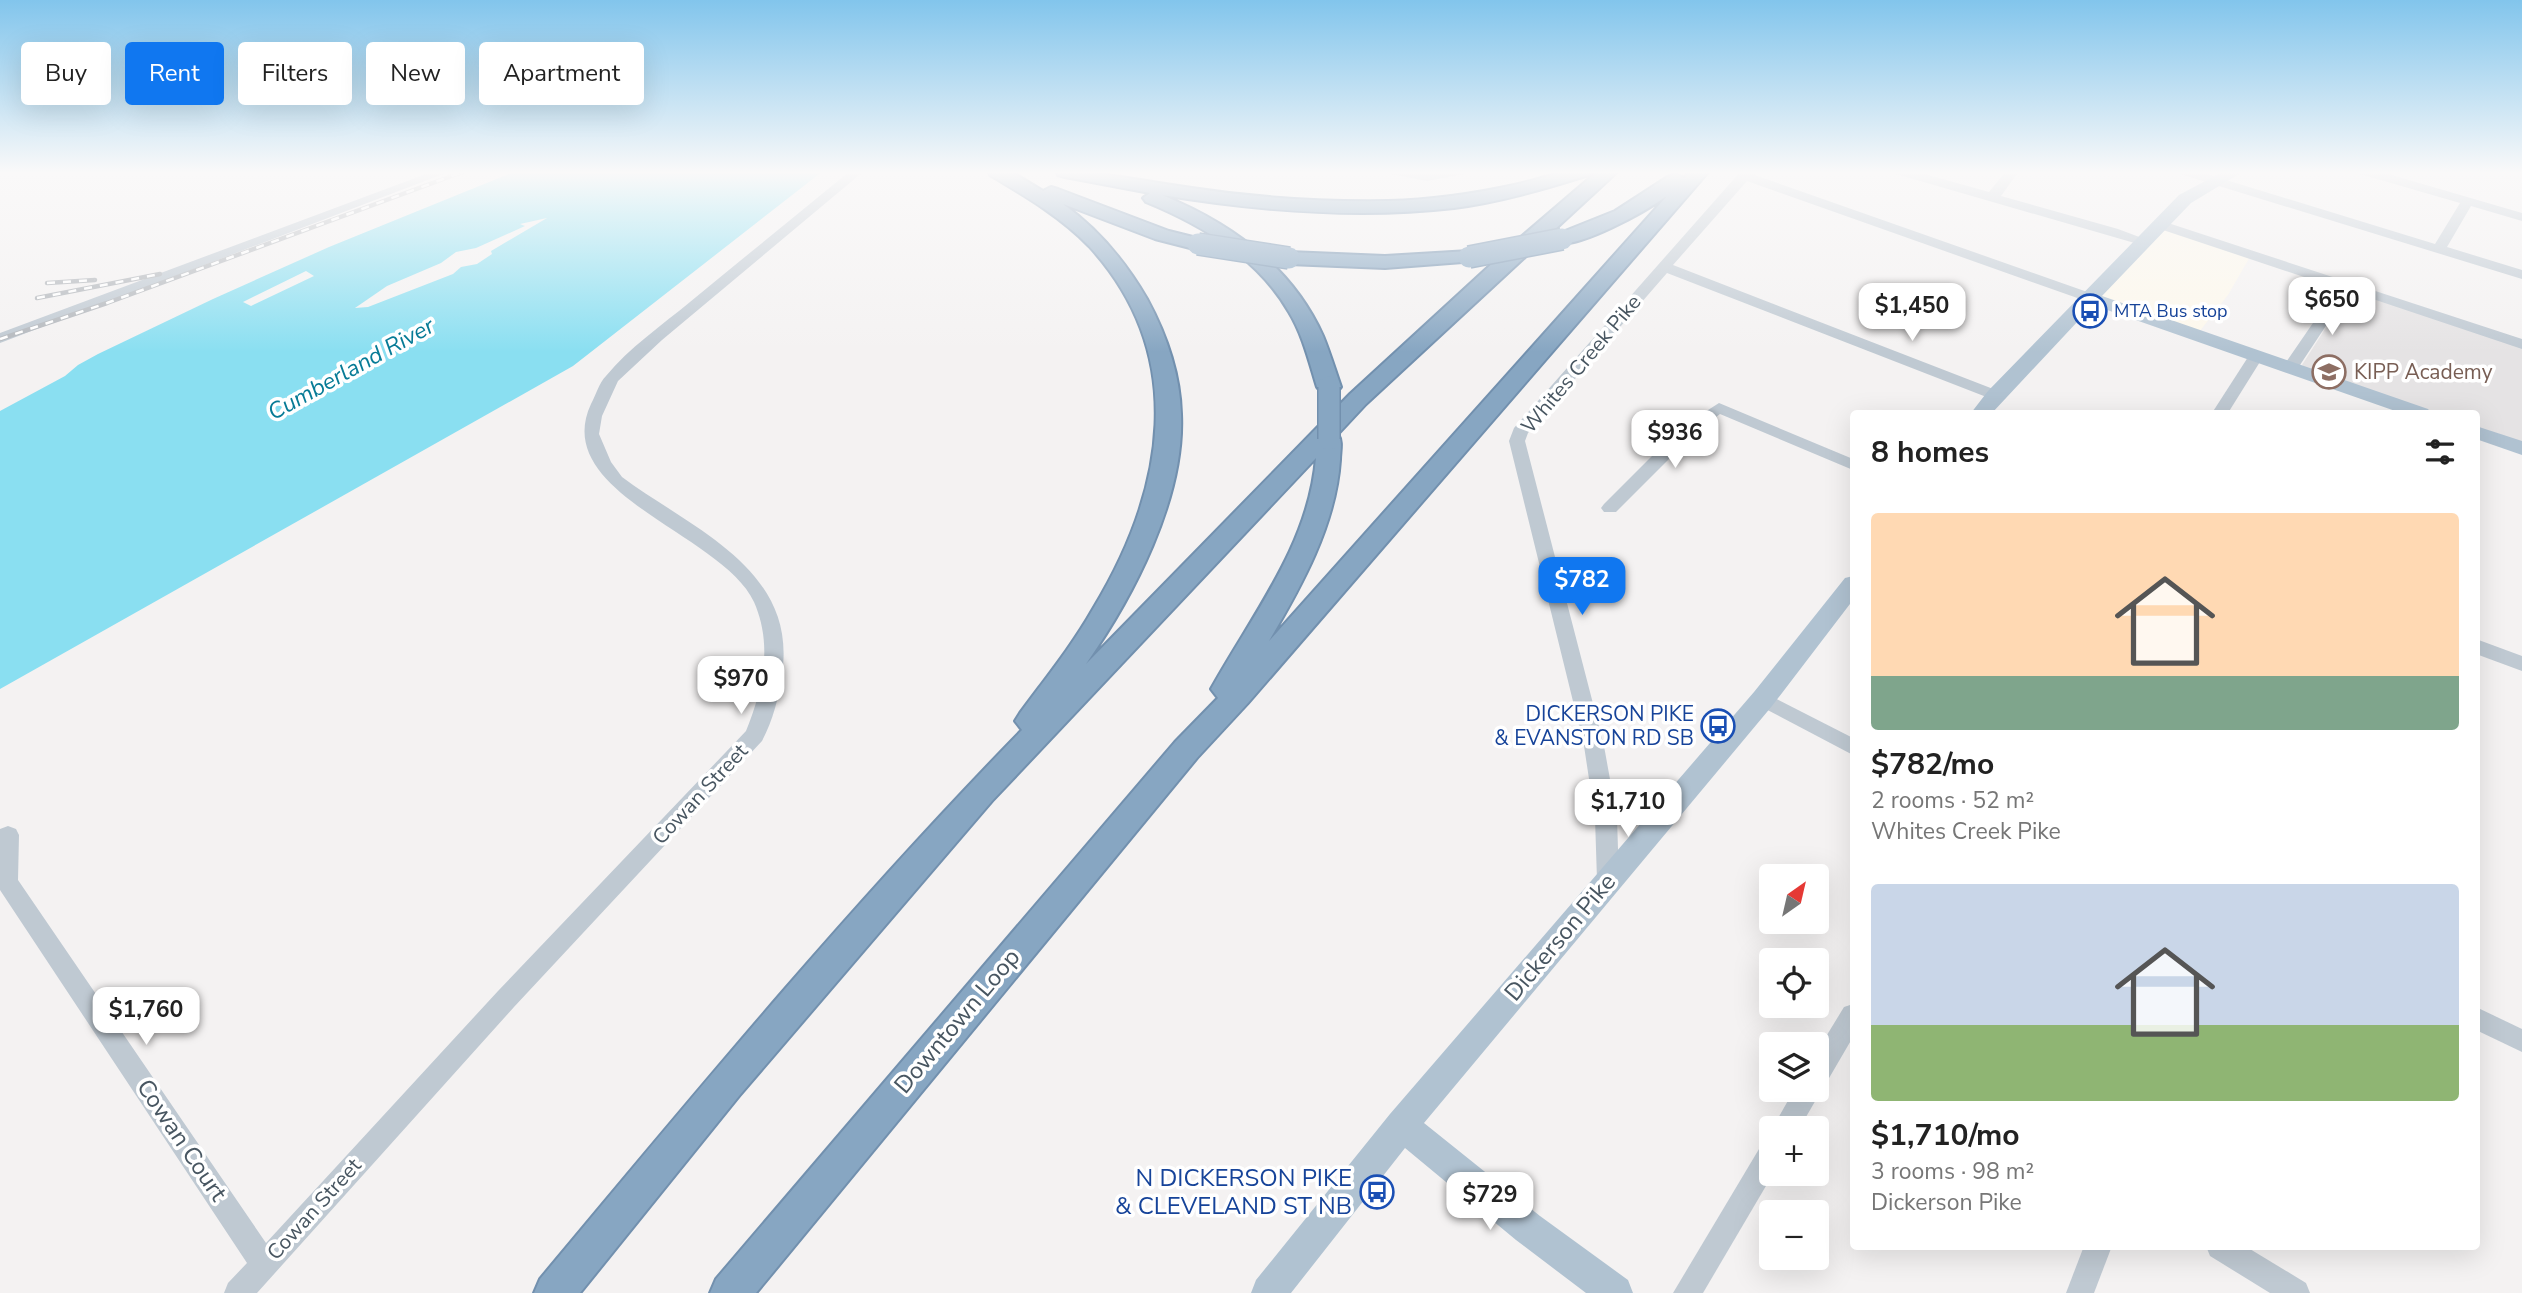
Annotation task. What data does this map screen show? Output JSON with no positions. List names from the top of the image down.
{
  "streets": {
    "highway": ["Downtown Loop"],
    "main road": ["Dickerson Pike"],
    "street": ["Whites Creek Pike", "Cowan Street", "Cowan Court"]
  },
  "crossings": [
    ["Whites Creek Pike", "Dickerson Pike"],
    ["Cowan Street", "Cowan Court"]
  ],
  "water": ["Cumberland River"],
  "places": {
    "bus stop": ["MTA Bus stop", "DICKERSON PIKE & EVANSTON RD SB", "N DICKERSON PIKE & CLEVELAND ST NB"],
    "school or university": ["KIPP Academy"]
  },
  "north": "top right",
  "page": {
    "chip": [
      "Buy",
      "Rent",
      "Filters",
      "New",
      "Apartment"
    ],
    "price": [
      "$650",
      "$1,450",
      "$936",
      "$782",
      "$970",
      "$1,710",
      "$1,760",
      "$729"
    ],
    "heading": "8 homes",
    "list": [
      {
        "name": "$782/mo",
        "note": "2 rooms · 52 m² · Whites Creek Pike"
      },
      {
        "name": "$1,710/mo",
        "note": "3 rooms · 98 m² · Dickerson Pike"
      }
    ],
    "map_buttons": ["+", "−"]
  }
}
